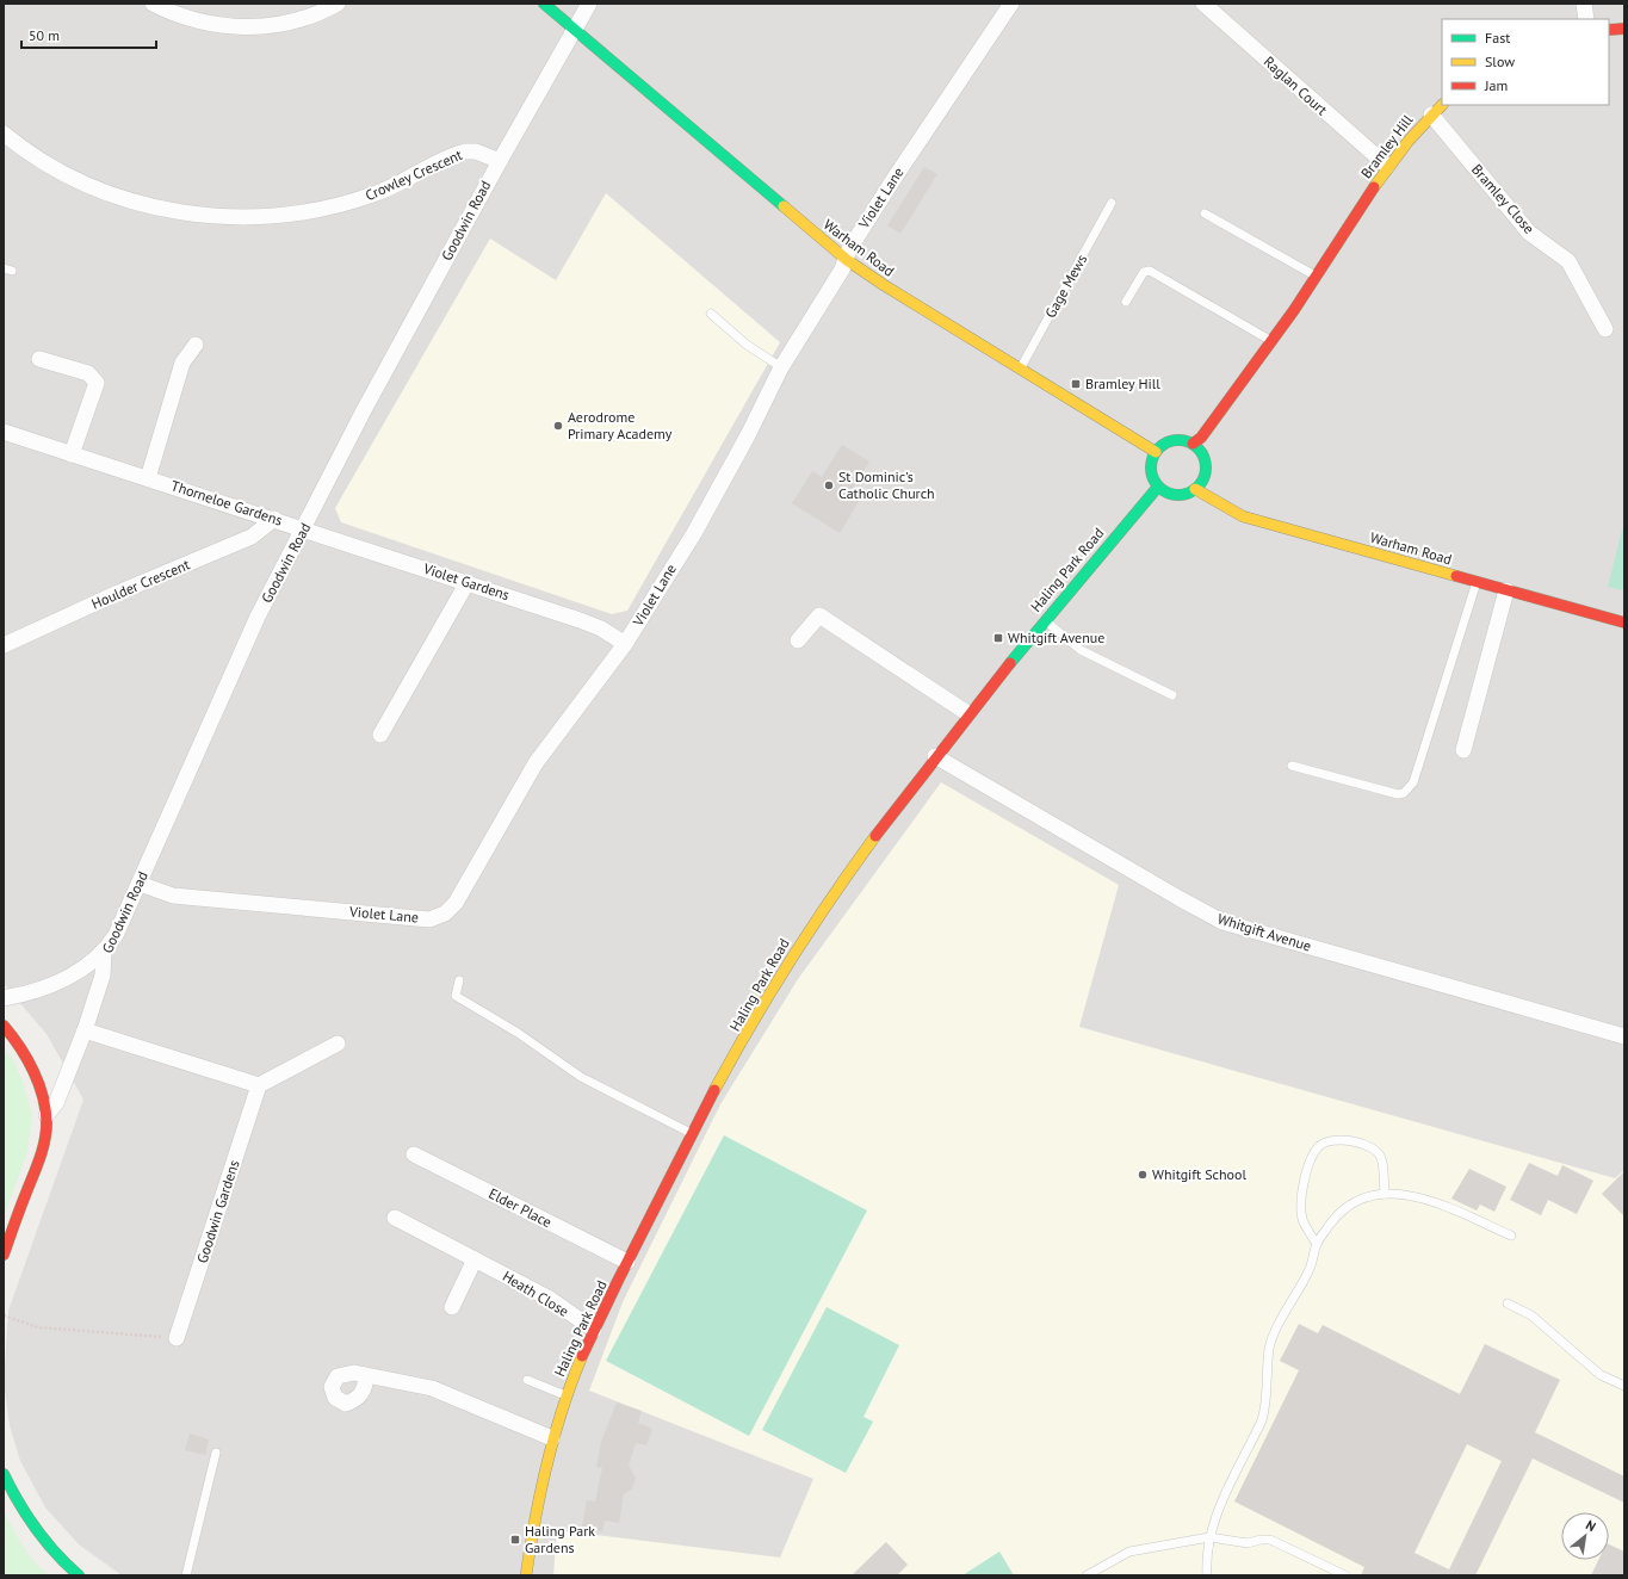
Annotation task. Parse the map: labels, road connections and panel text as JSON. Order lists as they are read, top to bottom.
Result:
{
  "streets": {
    "street": [
      "Raglan Court",
      "Bramley Hill",
      "Crowley Crescent",
      "Violet Lane",
      "Bramley Close",
      "Goodwin Road",
      "Warham Road",
      "Thorneloe Gardens",
      "Haling Park Road",
      "Violet Gardens",
      "Houlder Crescent",
      "Whitgift Avenue",
      "Elder Place",
      "Goodwin Gardens",
      "Heath Close"
    ],
    "lane": ["Gage Mews"]
  },
  "crossings": [
    ["Raglan Court", "Bramley Hill"],
    ["Bramley Hill", "Bramley Close"],
    ["Bramley Hill", "Warham Road"],
    ["Bramley Hill", "Haling Park Road"],
    ["Crowley Crescent", "Goodwin Road"],
    ["Violet Lane", "Goodwin Road"],
    ["Violet Lane", "Warham Road"],
    ["Violet Lane", "Violet Gardens"],
    ["Goodwin Road", "Warham Road"],
    ["Goodwin Road", "Thorneloe Gardens"],
    ["Goodwin Road", "Violet Gardens"],
    ["Warham Road", "Gage Mews"],
    ["Warham Road", "Haling Park Road"],
    ["Thorneloe Gardens", "Violet Gardens"],
    ["Thorneloe Gardens", "Houlder Crescent"],
    ["Haling Park Road", "Whitgift Avenue"],
    ["Haling Park Road", "Elder Place"],
    ["Haling Park Road", "Heath Close"]
  ],
  "places": {
    "transit": ["Bramley Hill", "Whitgift Avenue", "Haling Park Gardens"],
    "other": ["Aerodrome Primary Academy", "St Dominic's Catholic Church", "Whitgift School"]
  },
  "legend": ["Fast", "Slow", "Jam"],
  "scale_bar": "50 m",
  "north": "top right"
}
